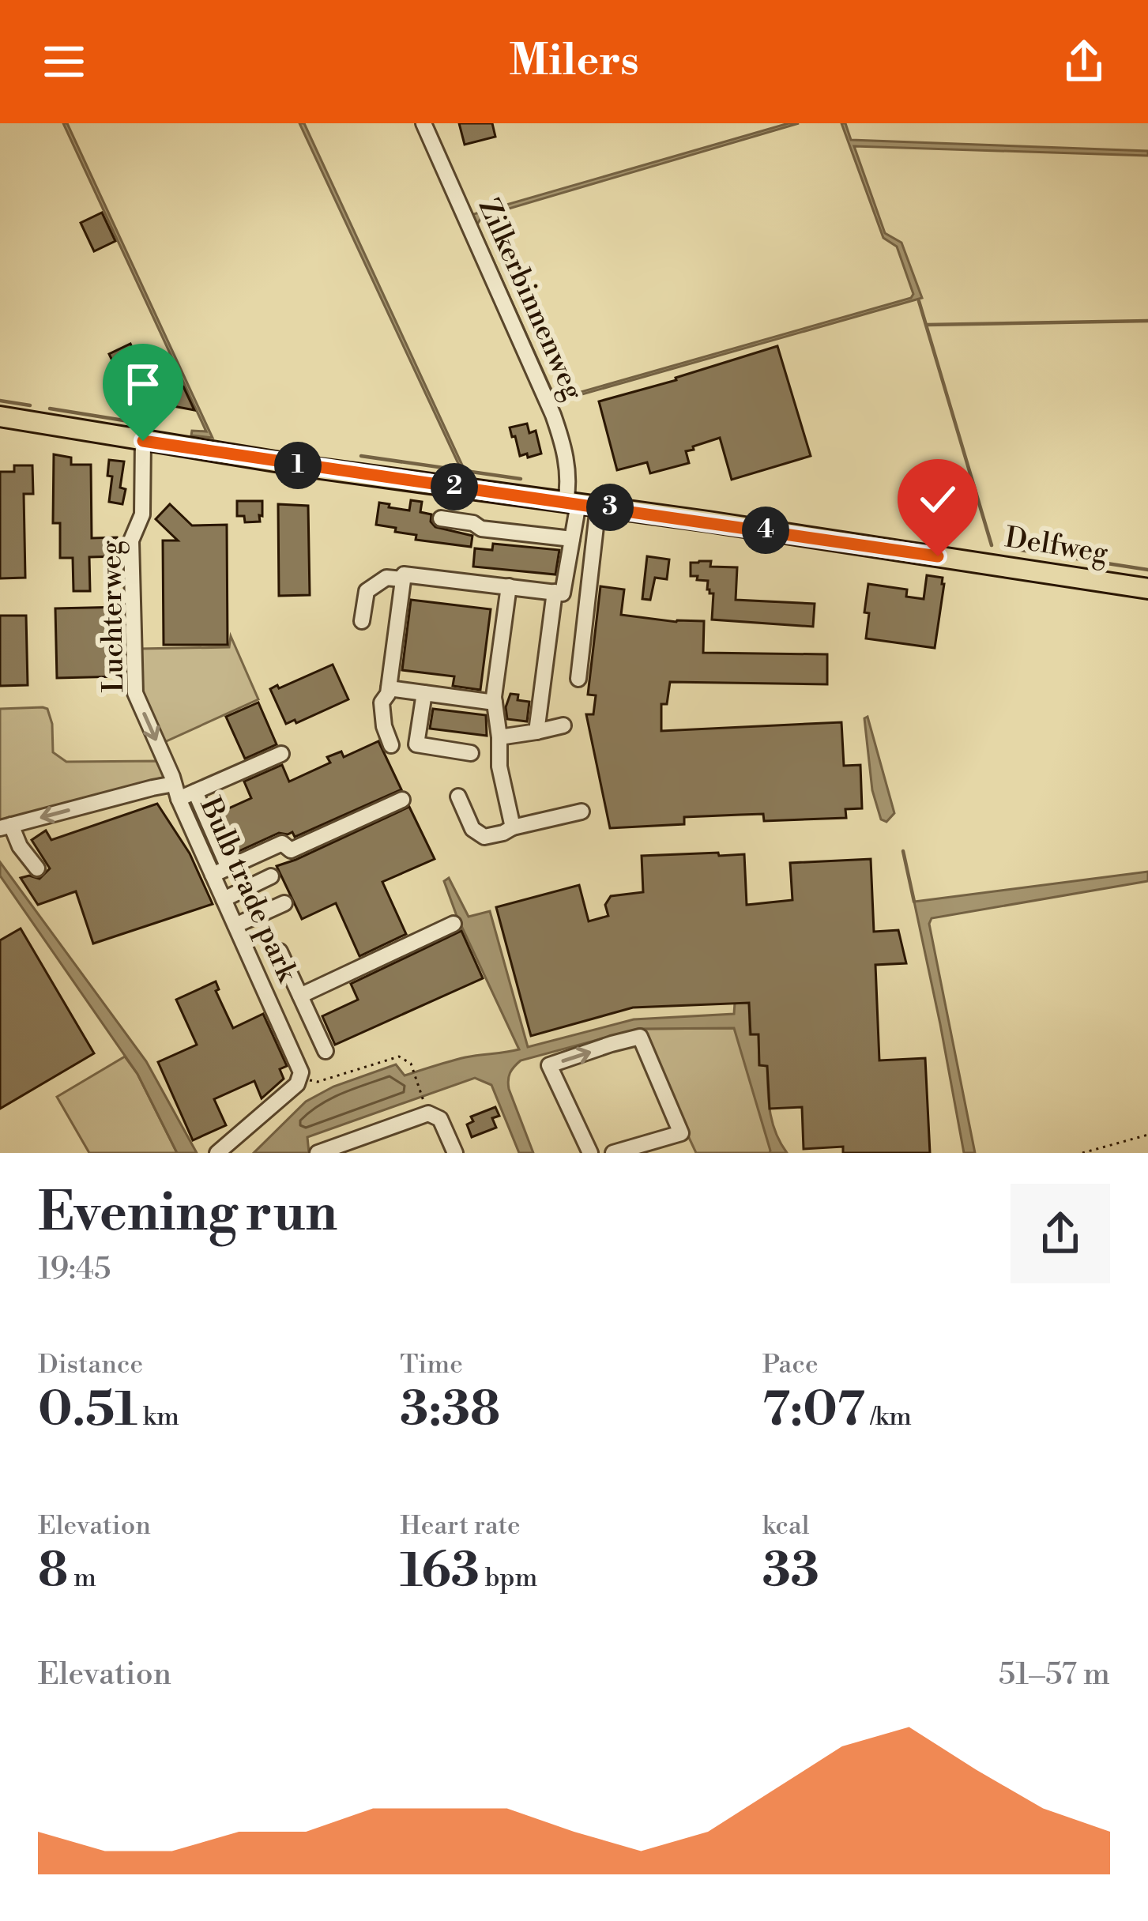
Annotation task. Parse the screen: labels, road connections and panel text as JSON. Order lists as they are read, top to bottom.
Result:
{
  "streets": {
    "main road": ["Delfweg"],
    "street": ["Zilkerbinnenweg", "Luchterweg", "Bulb trade park"]
  },
  "crossings": [
    ["Zilkerbinnenweg", "Delfweg"],
    ["Delfweg", "Luchterweg"],
    ["Luchterweg", "Bulb trade park"]
  ],
  "one_way": ["Luchterweg", "Bulb trade park"],
  "page": {
    "header": "Milers",
    "pins": [
      "1",
      "2",
      "3",
      "4"
    ],
    "heading": ["Evening run", "19:45"],
    "stats": [
      ["Distance", "0.51 km"],
      ["Time", "3:38"],
      ["Pace", "7:07 /km"],
      ["Elevation", "8 m"],
      ["Heart rate", "163 bpm"],
      ["kcal", "33"]
    ],
    "chart": ["Elevation", "51–57 m"]
  }
}
